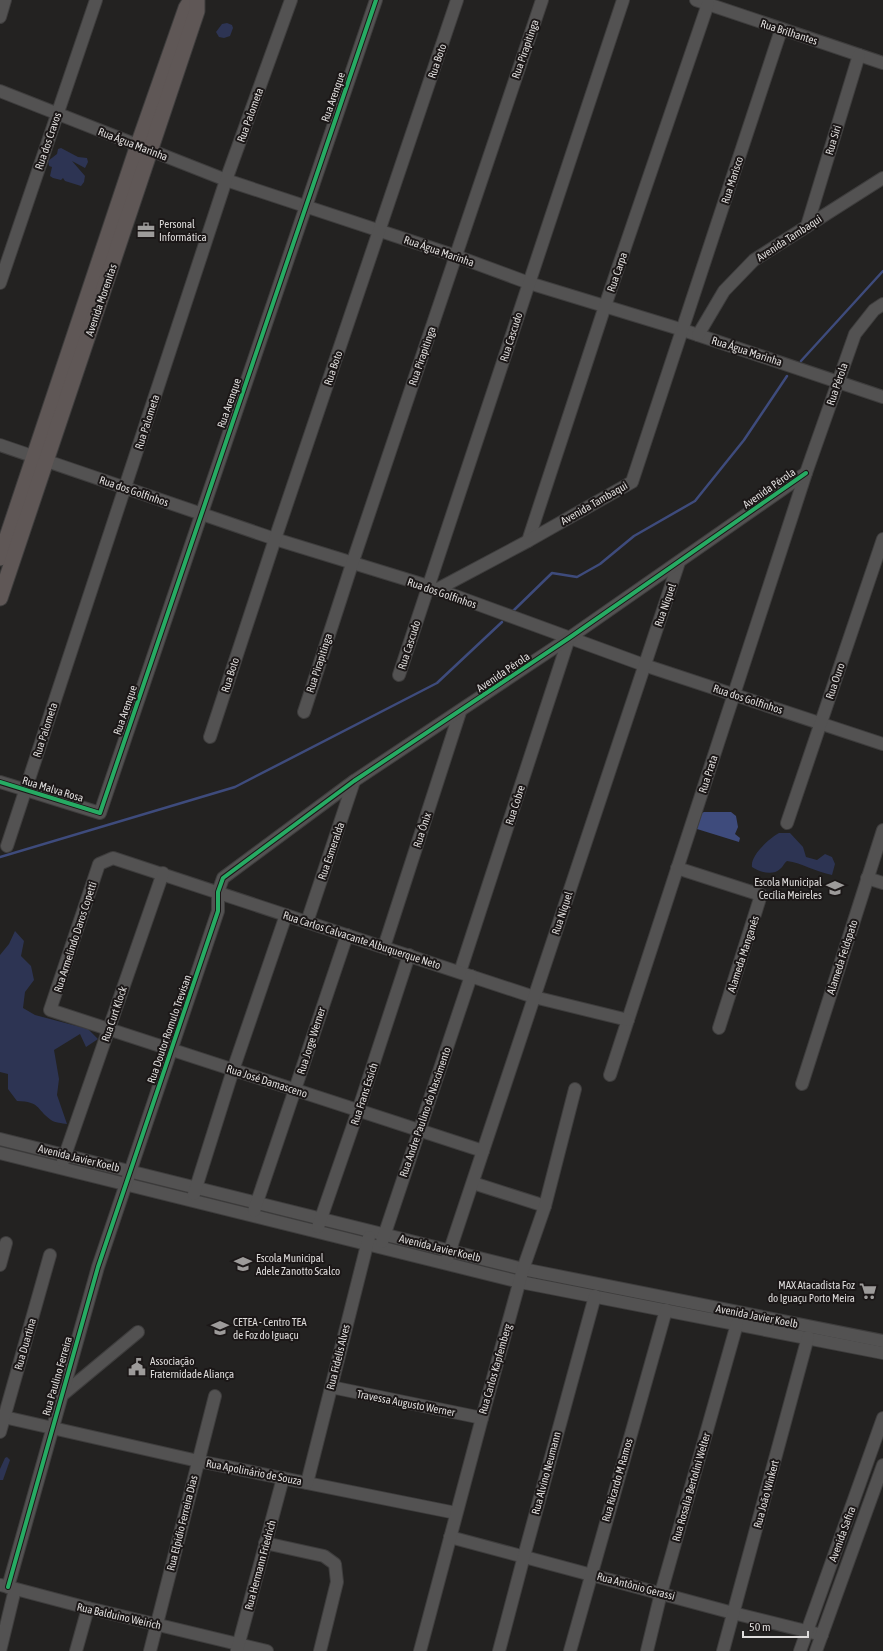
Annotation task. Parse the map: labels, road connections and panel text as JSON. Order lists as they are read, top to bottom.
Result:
{
  "streets": {
    "main road": ["Avenida Morenitas"],
    "street": [
      "Rua Brilhantes",
      "Rua Pirapitinga",
      "Rua Boto",
      "Rua Arenque",
      "Rua Palometa",
      "Rua Siri",
      "Rua dos Cravos",
      "Rua Água Marinha",
      "Rua Marisco",
      "Avenida Tambaqui",
      "Rua Carpa",
      "Rua Cascudo",
      "Rua Pérola",
      "Avenida Pérola",
      "Rua dos Golfinhos",
      "Rua Níquel",
      "Rua Ouro",
      "Rua Prata",
      "Rua Malva Rosa",
      "Rua Cobre",
      "Rua Ônix",
      "Rua Esmeralda",
      "Rua Armelindo Daros Copetti",
      "Rua Carlos Calvacante Albuquerque Neto",
      "Alameda Manganês",
      "Alameda Feldspato",
      "Rua Curt Klock",
      "Rua Doutor Romulo Trevisan",
      "Rua Jorge Werner",
      "Rua José Damasceno",
      "Rua Frans Essich",
      "Rua Andre Paulino do Nascimento",
      "Avenida Javier Koelb",
      "Rua Duartina",
      "Rua Fidelis Alves",
      "Rua Carlos Kapfemberg",
      "Rua Paulino Ferreira",
      "Travessa Augusto Werner",
      "Rua Apolinário de Souza",
      "Rua Alvino Neumann",
      "Rua Ricardo M Ramos",
      "Rua Rosalia Bertolini Welter",
      "Rua João Winkert",
      "Rua Elpidio Ferreira Dias",
      "Avenida Safira",
      "Rua Hermann Friedrich",
      "Rua Antônio Gerassi",
      "Rua Balduino Weirich"
    ]
  },
  "crossings": [
    ["Rua Brilhantes", "Rua Siri"],
    ["Rua Brilhantes", "Rua Marisco"],
    ["Rua Brilhantes", "Rua Carpa"],
    ["Rua Pirapitinga", "Rua Água Marinha"],
    ["Rua Pirapitinga", "Rua dos Golfinhos"],
    ["Rua Boto", "Rua Água Marinha"],
    ["Rua Boto", "Rua dos Golfinhos"],
    ["Rua Arenque", "Rua Água Marinha"],
    ["Rua Arenque", "Rua dos Golfinhos"],
    ["Rua Arenque", "Rua Malva Rosa"],
    ["Rua Palometa", "Rua Água Marinha"],
    ["Rua Palometa", "Rua dos Golfinhos"],
    ["Rua Palometa", "Rua Malva Rosa"],
    ["Rua Siri", "Avenida Tambaqui"],
    ["Rua dos Cravos", "Rua Água Marinha"],
    ["Rua Água Marinha", "Rua Marisco"],
    ["Rua Água Marinha", "Avenida Tambaqui"],
    ["Rua Água Marinha", "Rua Carpa"],
    ["Rua Água Marinha", "Avenida Morenitas"],
    ["Rua Água Marinha", "Rua Cascudo"],
    ["Rua Água Marinha", "Rua Pérola"],
    ["Rua Marisco", "Avenida Tambaqui"],
    ["Avenida Tambaqui", "Rua Carpa"],
    ["Avenida Tambaqui", "Rua Cascudo"],
    ["Avenida Tambaqui", "Rua dos Golfinhos"],
    ["Avenida Morenitas", "Rua dos Golfinhos"],
    ["Rua Cascudo", "Rua dos Golfinhos"],
    ["Rua Pérola", "Avenida Pérola"],
    ["Rua Pérola", "Rua Prata"],
    ["Avenida Pérola", "Rua dos Golfinhos"],
    ["Avenida Pérola", "Rua Níquel"],
    ["Avenida Pérola", "Rua Prata"],
    ["Avenida Pérola", "Rua Cobre"],
    ["Avenida Pérola", "Rua Ônix"],
    ["Avenida Pérola", "Rua Esmeralda"],
    ["Avenida Pérola", "Rua Carlos Calvacante Albuquerque Neto"],
    ["Avenida Pérola", "Rua Doutor Romulo Trevisan"],
    ["Rua dos Golfinhos", "Rua Níquel"],
    ["Rua dos Golfinhos", "Rua Ouro"],
    ["Rua dos Golfinhos", "Rua Prata"],
    ["Rua dos Golfinhos", "Rua Cobre"],
    ["Rua Níquel", "Rua Carlos Calvacante Albuquerque Neto"],
    ["Rua Níquel", "Rua José Damasceno"],
    ["Rua Níquel", "Avenida Javier Koelb"],
    ["Rua Prata", "Rua Carlos Calvacante Albuquerque Neto"],
    ["Rua Prata", "Alameda Manganês"],
    ["Rua Cobre", "Rua Carlos Calvacante Albuquerque Neto"],
    ["Rua Cobre", "Rua Andre Paulino do Nascimento"],
    ["Rua Ônix", "Rua Carlos Calvacante Albuquerque Neto"],
    ["Rua Esmeralda", "Rua Carlos Calvacante Albuquerque Neto"],
    ["Rua Armelindo Daros Copetti", "Rua Carlos Calvacante Albuquerque Neto"],
    ["Rua Armelindo Daros Copetti", "Rua José Damasceno"],
    ["Rua Carlos Calvacante Albuquerque Neto", "Rua Curt Klock"],
    ["Rua Carlos Calvacante Albuquerque Neto", "Rua Doutor Romulo Trevisan"],
    ["Rua Carlos Calvacante Albuquerque Neto", "Rua Jorge Werner"],
    ["Rua Carlos Calvacante Albuquerque Neto", "Rua Frans Essich"],
    ["Rua Carlos Calvacante Albuquerque Neto", "Rua Andre Paulino do Nascimento"],
    ["Rua Curt Klock", "Rua José Damasceno"],
    ["Rua Curt Klock", "Avenida Javier Koelb"],
    ["Rua Doutor Romulo Trevisan", "Rua José Damasceno"],
    ["Rua Doutor Romulo Trevisan", "Avenida Javier Koelb"],
    ["Rua Doutor Romulo Trevisan", "Rua Paulino Ferreira"],
    ["Rua Jorge Werner", "Rua José Damasceno"],
    ["Rua Jorge Werner", "Avenida Javier Koelb"],
    ["Rua José Damasceno", "Rua Frans Essich"],
    ["Rua José Damasceno", "Rua Andre Paulino do Nascimento"],
    ["Rua Frans Essich", "Avenida Javier Koelb"],
    ["Rua Andre Paulino do Nascimento", "Avenida Javier Koelb"],
    ["Avenida Javier Koelb", "Rua Fidelis Alves"],
    ["Avenida Javier Koelb", "Rua Carlos Kapfemberg"],
    ["Avenida Javier Koelb", "Rua Paulino Ferreira"],
    ["Avenida Javier Koelb", "Rua Alvino Neumann"],
    ["Avenida Javier Koelb", "Rua Ricardo M Ramos"],
    ["Avenida Javier Koelb", "Rua Rosalia Bertolini Welter"],
    ["Avenida Javier Koelb", "Rua João Winkert"],
    ["Rua Duartina", "Rua Apolinário de Souza"],
    ["Rua Fidelis Alves", "Travessa Augusto Werner"],
    ["Rua Fidelis Alves", "Rua Apolinário de Souza"],
    ["Rua Carlos Kapfemberg", "Travessa Augusto Werner"],
    ["Rua Carlos Kapfemberg", "Rua Apolinário de Souza"],
    ["Rua Carlos Kapfemberg", "Rua Antônio Gerassi"],
    ["Rua Paulino Ferreira", "Rua Apolinário de Souza"],
    ["Rua Paulino Ferreira", "Rua Balduino Weirich"],
    ["Rua Apolinário de Souza", "Rua Elpidio Ferreira Dias"],
    ["Rua Apolinário de Souza", "Rua Hermann Friedrich"],
    ["Rua Alvino Neumann", "Rua Antônio Gerassi"],
    ["Rua Ricardo M Ramos", "Rua Antônio Gerassi"],
    ["Rua Rosalia Bertolini Welter", "Rua Antônio Gerassi"],
    ["Rua João Winkert", "Rua Antônio Gerassi"],
    ["Rua Elpidio Ferreira Dias", "Rua Balduino Weirich"],
    ["Avenida Safira", "Rua Antônio Gerassi"],
    ["Rua Hermann Friedrich", "Rua Balduino Weirich"]
  ],
  "places": {
    "office": ["Personal Informática"],
    "school or university": ["Escola Municipal Cecília Meireles", "Escola Municipal Adele Zanotto Scalco", "CETEA - Centro TEA de Foz do Iguaçu"],
    "supermarket": ["MAX Atacadista Foz do Iguaçu Porto Meira"],
    "public building": ["Associação Fraternidade Aliança"]
  },
  "scale_bar": "50 m"
}
